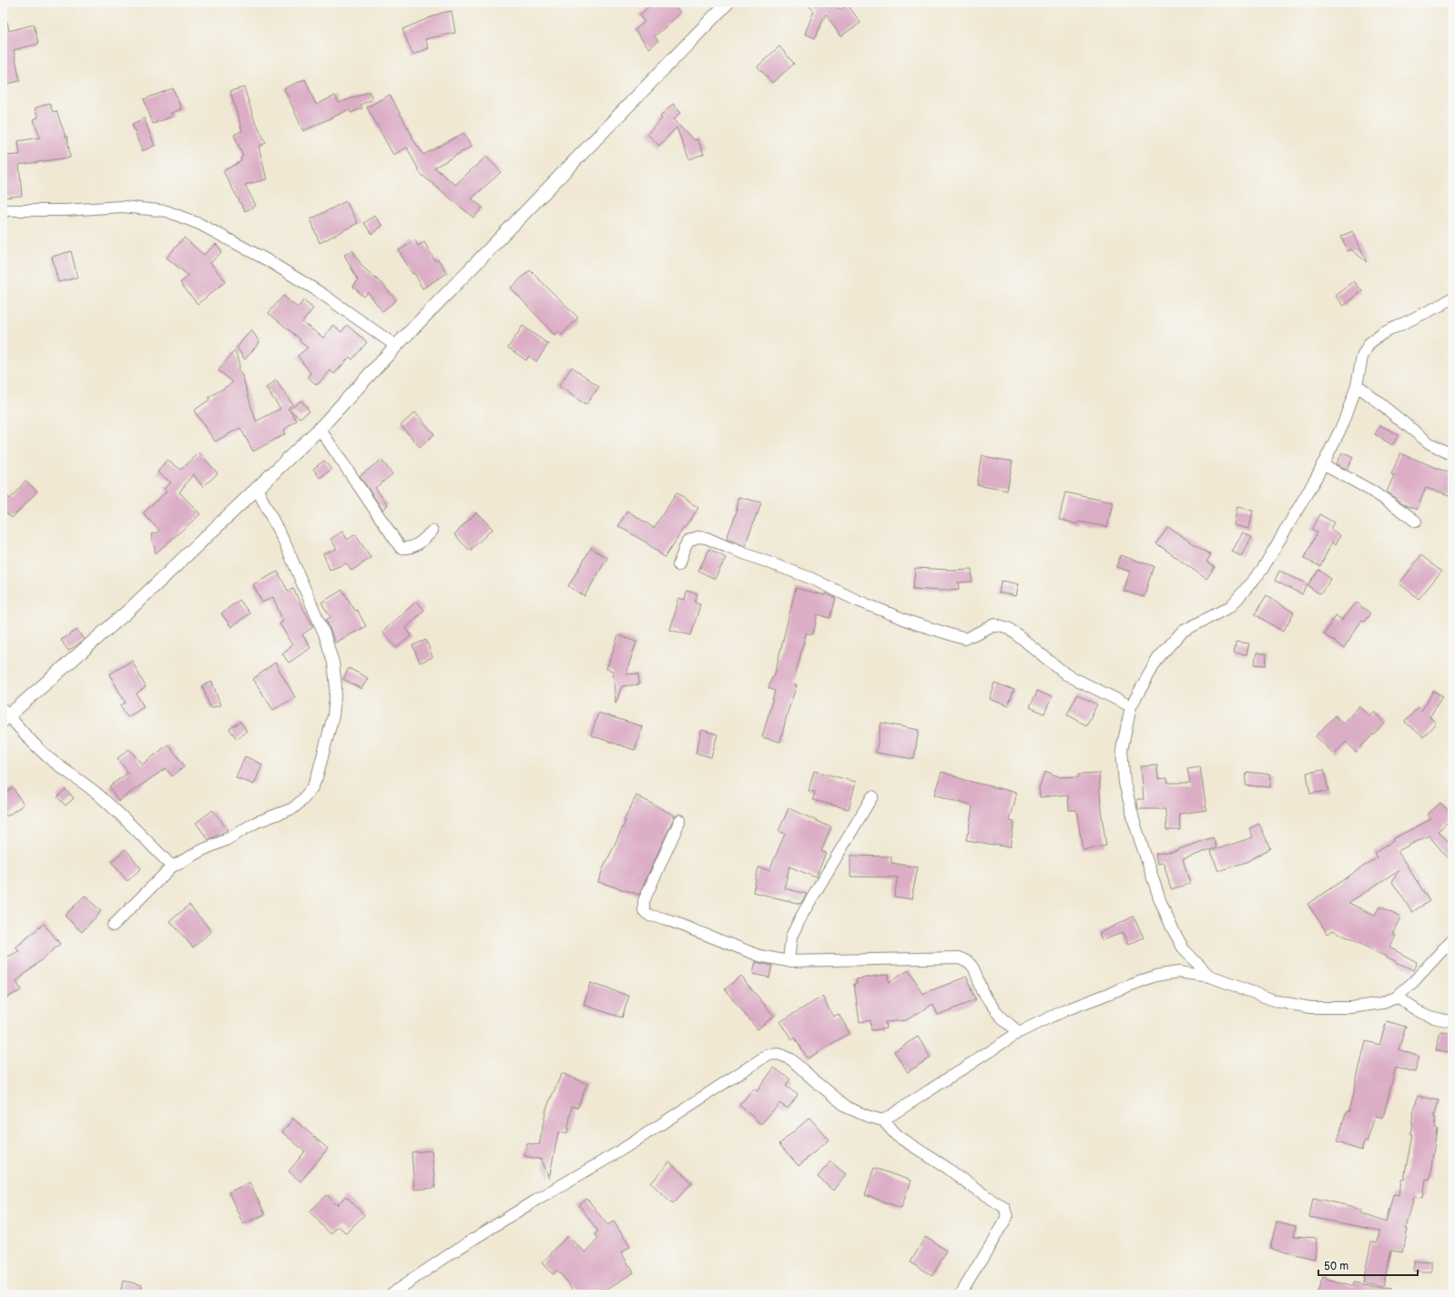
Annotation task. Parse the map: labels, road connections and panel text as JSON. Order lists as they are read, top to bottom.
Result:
{
  "scale_bar": "50 m"
}
